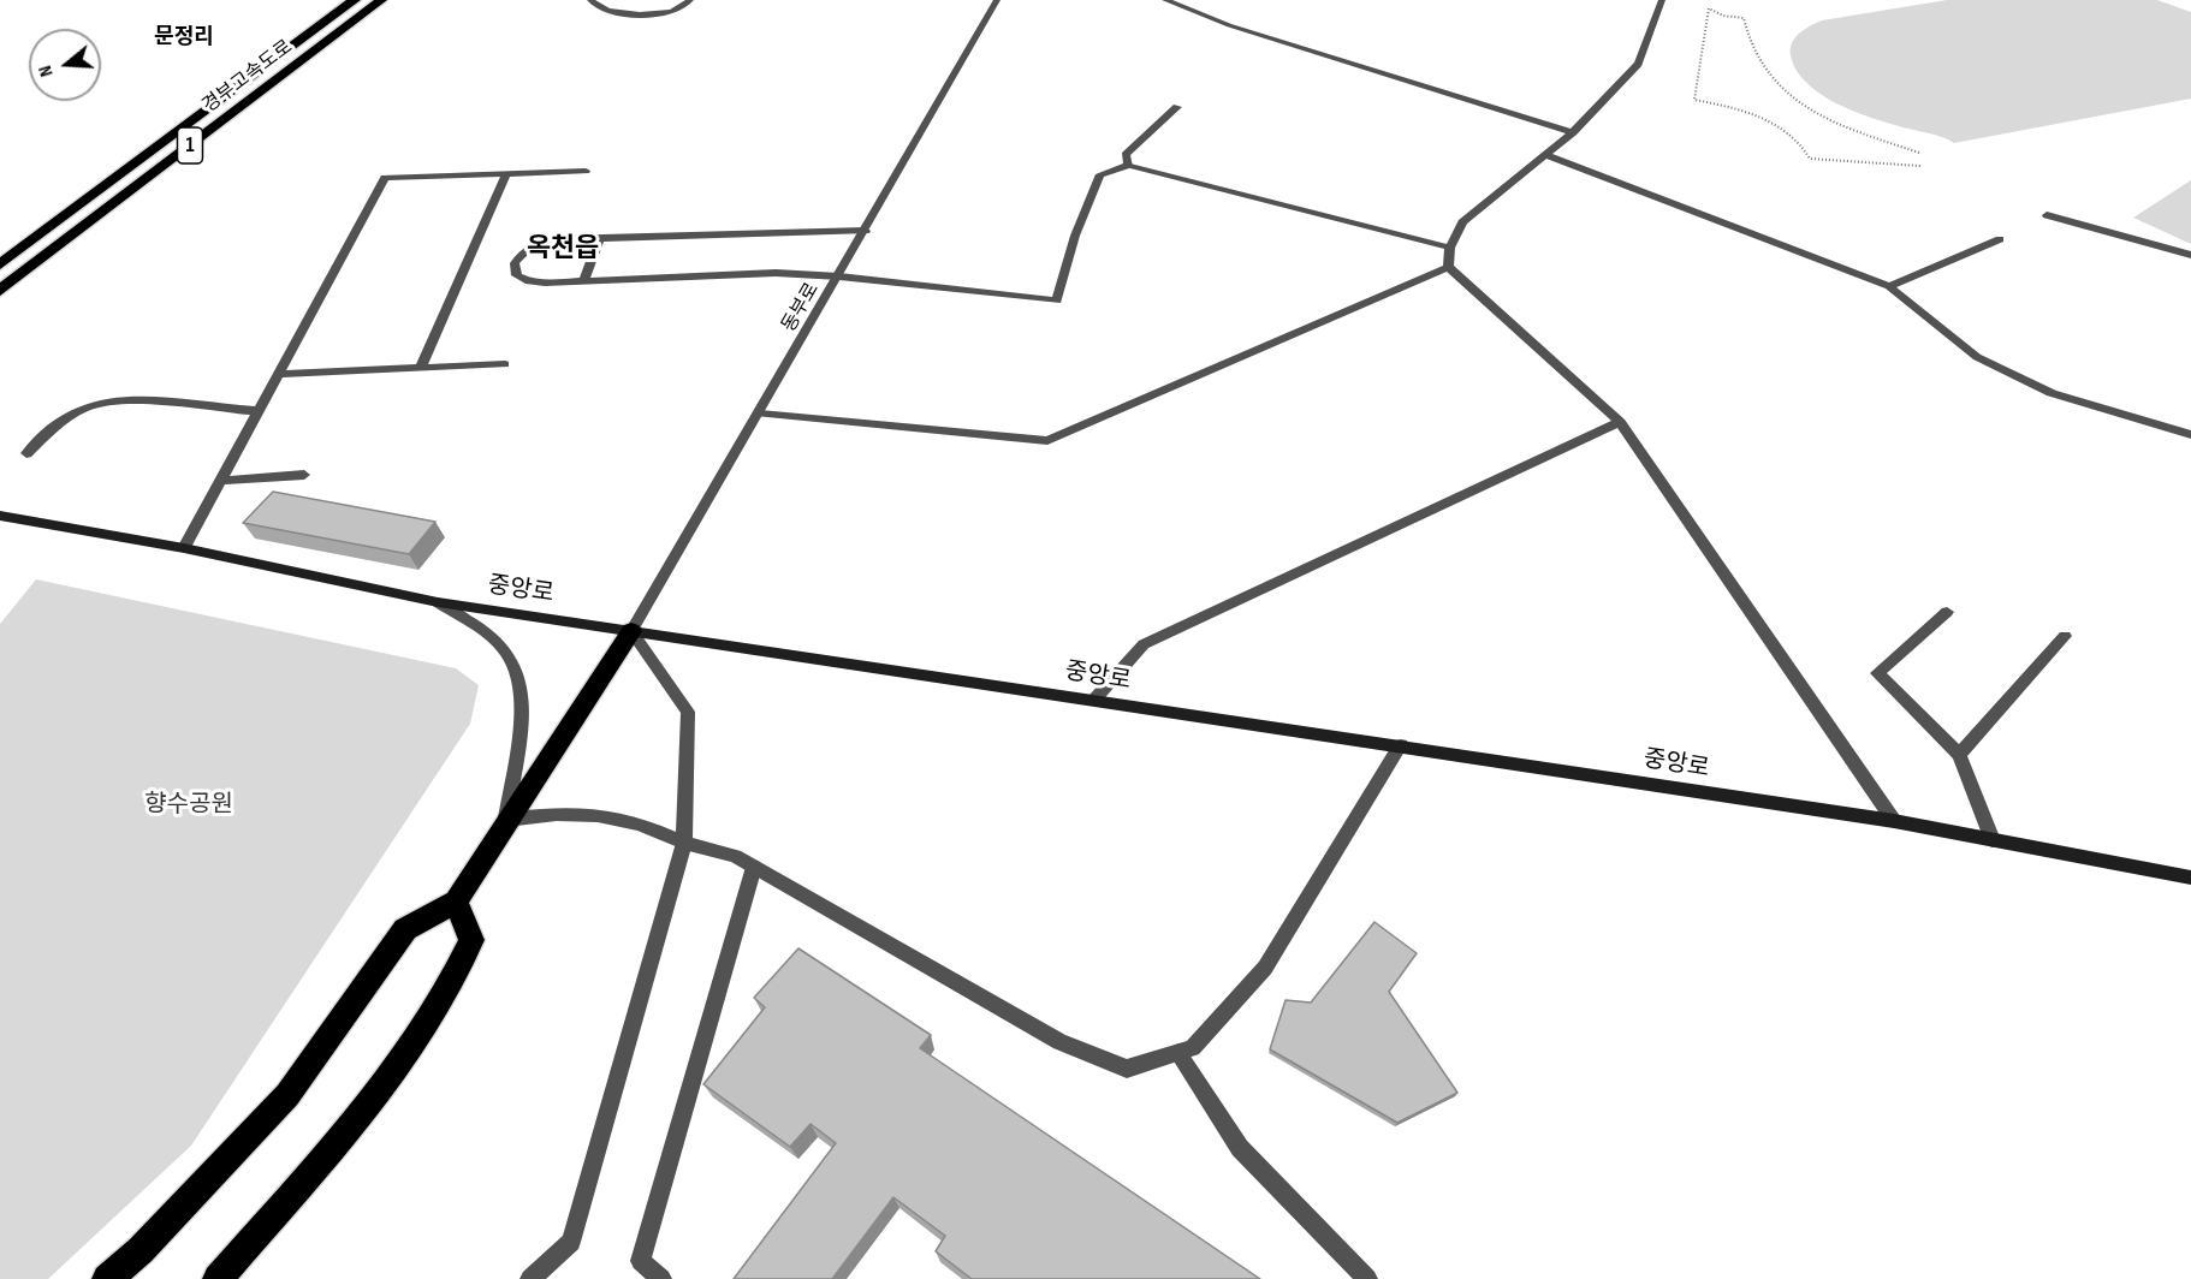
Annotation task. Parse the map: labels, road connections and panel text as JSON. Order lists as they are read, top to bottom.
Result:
{
  "streets": {
    "highway": ["경부고속도로", "1"],
    "main road": ["중앙로"],
    "street": ["동부로"]
  },
  "crossings": [
    ["동부로", "중앙로"]
  ],
  "districts": ["문정리", "옥천읍"],
  "parks": ["향수공원"],
  "north": "left"
}
